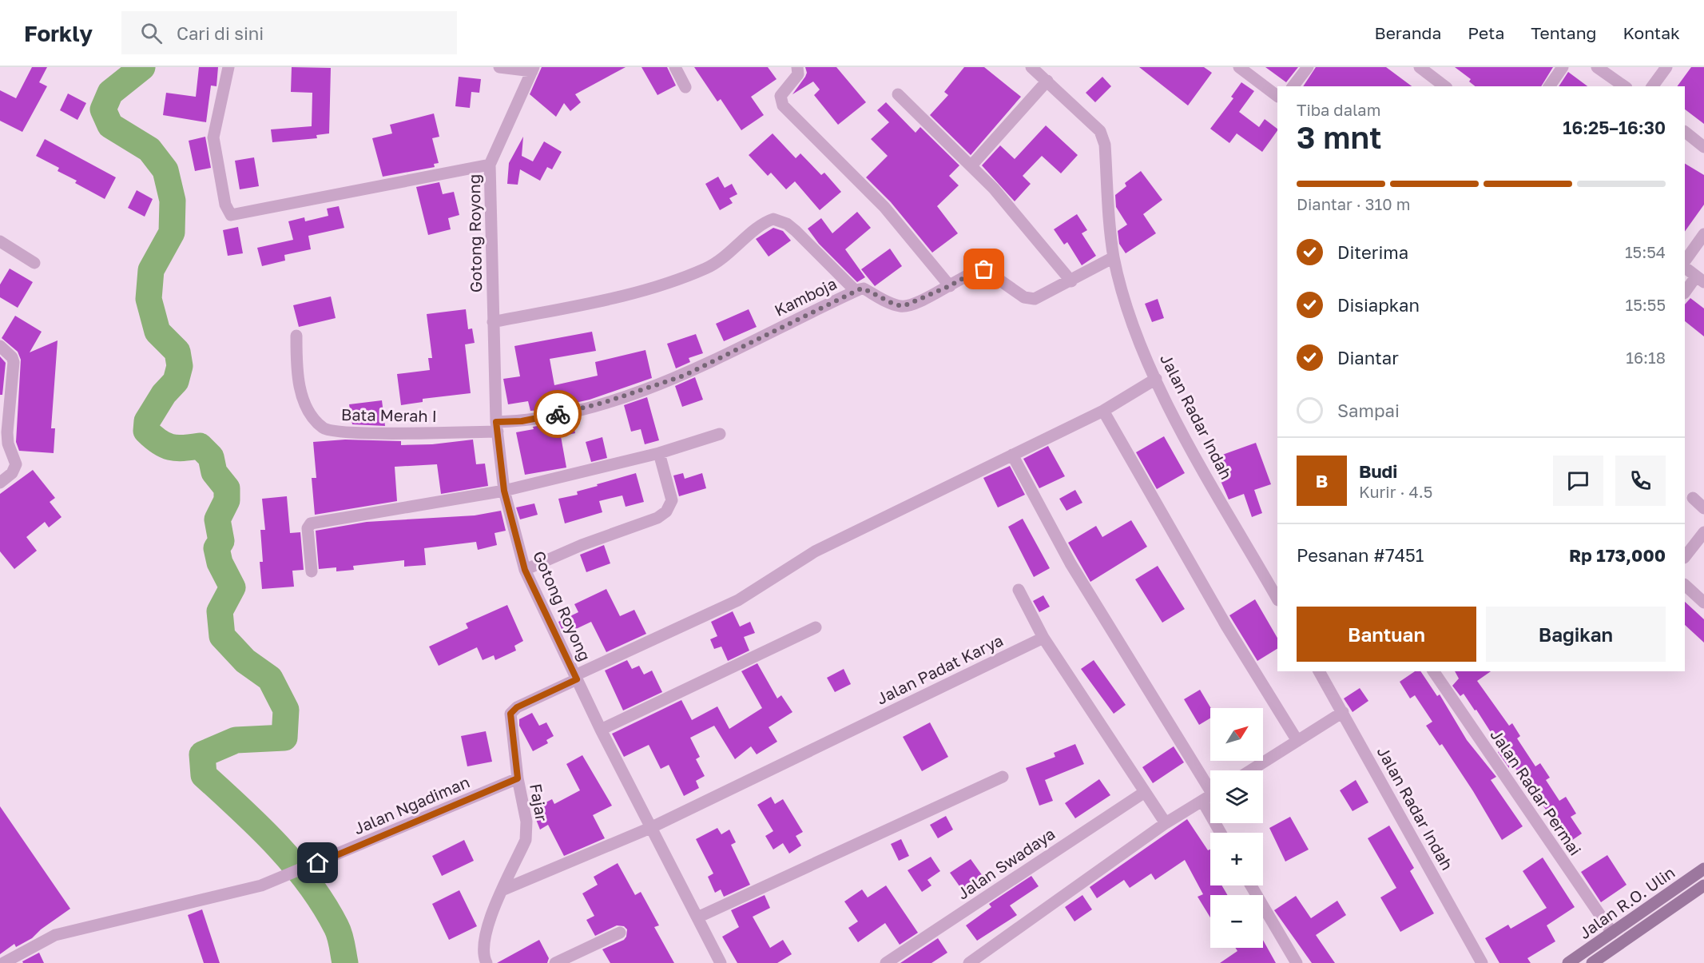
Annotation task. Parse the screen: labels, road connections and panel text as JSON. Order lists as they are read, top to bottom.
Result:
{
  "streets": {
    "main road": ["Jalan R.O. Ulin"],
    "street": [
      "Gotong Royong",
      "Kamboja",
      "Bata Merah I",
      "Jalan Radar Indah",
      "Jalan Padat Karya",
      "Jalan Radar Permai",
      "Fajar",
      "Jalan Ngadiman",
      "Jalan Swadaya"
    ]
  },
  "crossings": [
    ["Gotong Royong", "Kamboja"],
    ["Gotong Royong", "Bata Merah I"],
    ["Gotong Royong", "Jalan Padat Karya"],
    ["Gotong Royong", "Fajar"],
    ["Kamboja", "Bata Merah I"],
    ["Kamboja", "Jalan Radar Indah"],
    ["Jalan Padat Karya", "Fajar"],
    ["Jalan Radar Permai", "Jalan R.O. Ulin"],
    ["Fajar", "Jalan Ngadiman"]
  ],
  "north": "top right",
  "page": {
    "header": "Forkly",
    "search": "Cari di sini",
    "nav": [
      "Beranda",
      "Peta",
      "Tentang",
      "Kontak"
    ],
    "heading": ["3 mnt", "Tiba dalam", "16:25–16:30"],
    "panel": [
      "Budi",
      "Kurir · 4.5",
      "Pesanan #7451",
      "Rp 173,000"
    ],
    "bar": "Diantar · 310 m",
    "list": [
      ["Diterima", "15:54"],
      ["Disiapkan", "15:55"],
      ["Diantar", "16:18"],
      "Sampai"
    ],
    "round": "B",
    "buttons": ["Bantuan", "Bagikan"],
    "map_buttons": ["+", "−"]
  }
}
